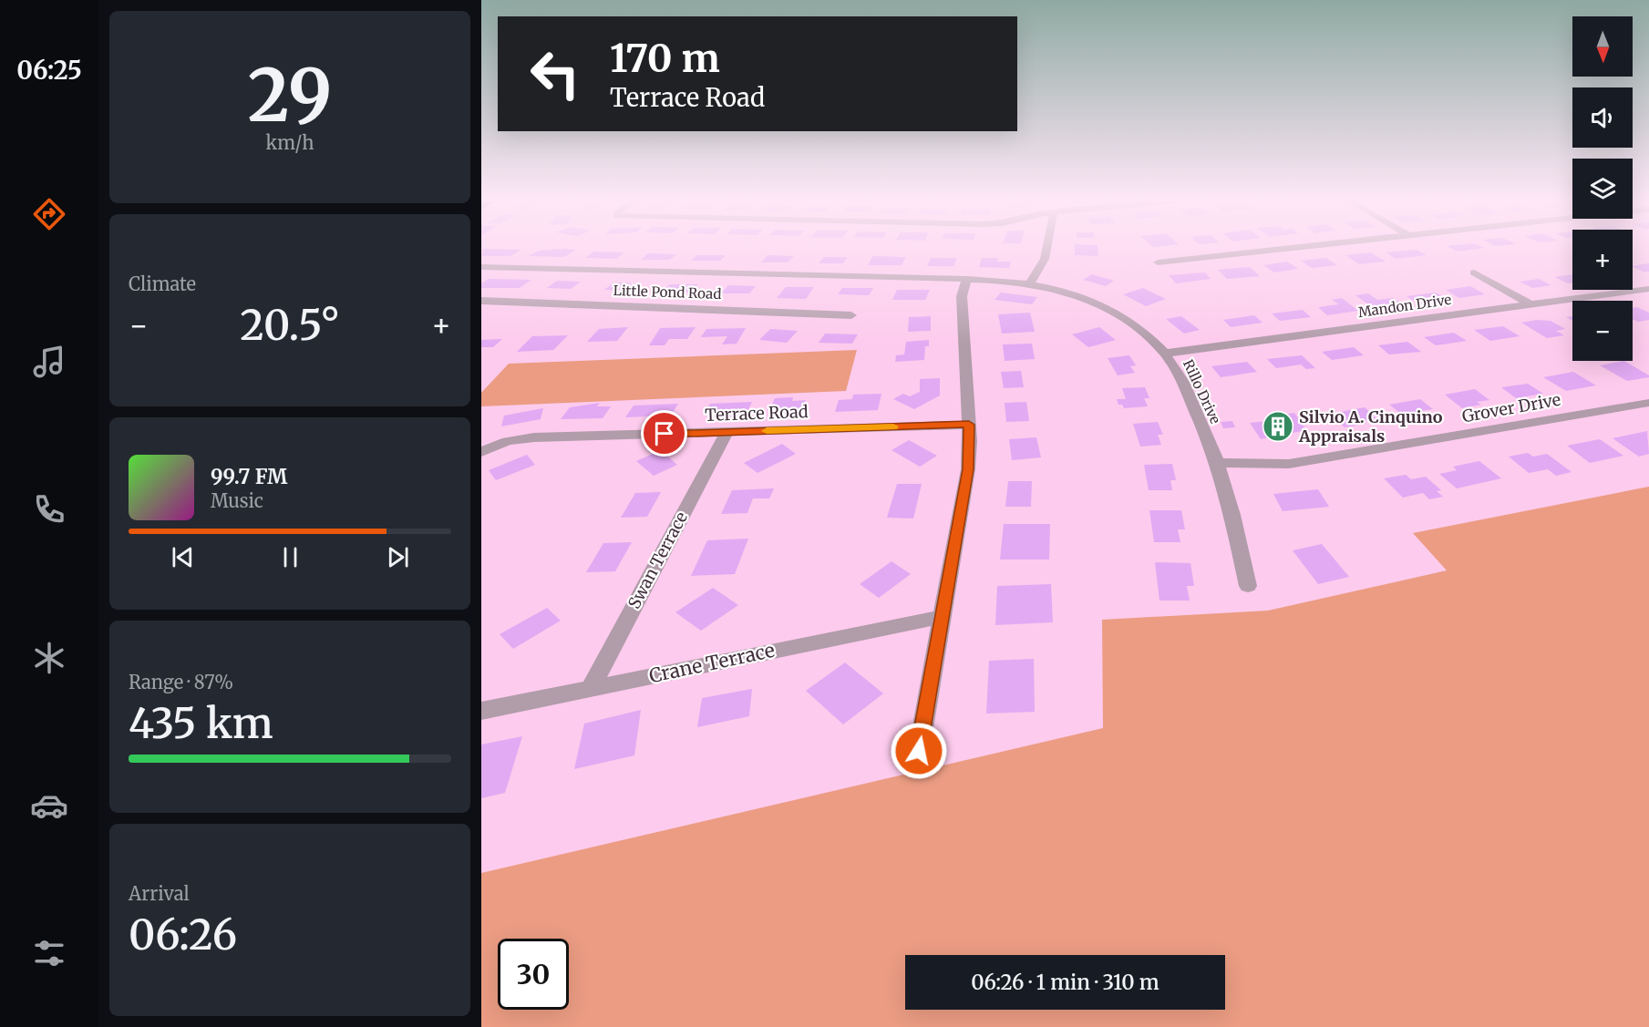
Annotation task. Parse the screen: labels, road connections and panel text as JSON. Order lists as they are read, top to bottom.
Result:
{
  "streets": {
    "street": [
      "Little Pond Road",
      "Mandon Drive",
      "Rillo Drive",
      "Grover Drive",
      "Terrace Road",
      "Swan Terrace",
      "Crane Terrace"
    ]
  },
  "crossings": [
    ["Mandon Drive", "Rillo Drive"],
    ["Rillo Drive", "Grover Drive"],
    ["Terrace Road", "Swan Terrace"],
    ["Swan Terrace", "Crane Terrace"]
  ],
  "places": {
    "building": ["Silvio A. Cinquino Appraisals"]
  },
  "north": "bottom",
  "page": {
    "tabs": "06:25",
    "tile": [
      ["29", "km/h"],
      "Climate",
      ["Range · 87%", "435 km"],
      ["Arrival", "06:26"]
    ],
    "map_buttons": ["+", "−"],
    "turn": ["170 m", "Terrace Road"],
    "heat": ["−", "20.5°", "+"],
    "song": ["99.7 FM", "Music"],
    "limit": "30",
    "trip": "06:26 · 1 min · 310 m"
  }
}
